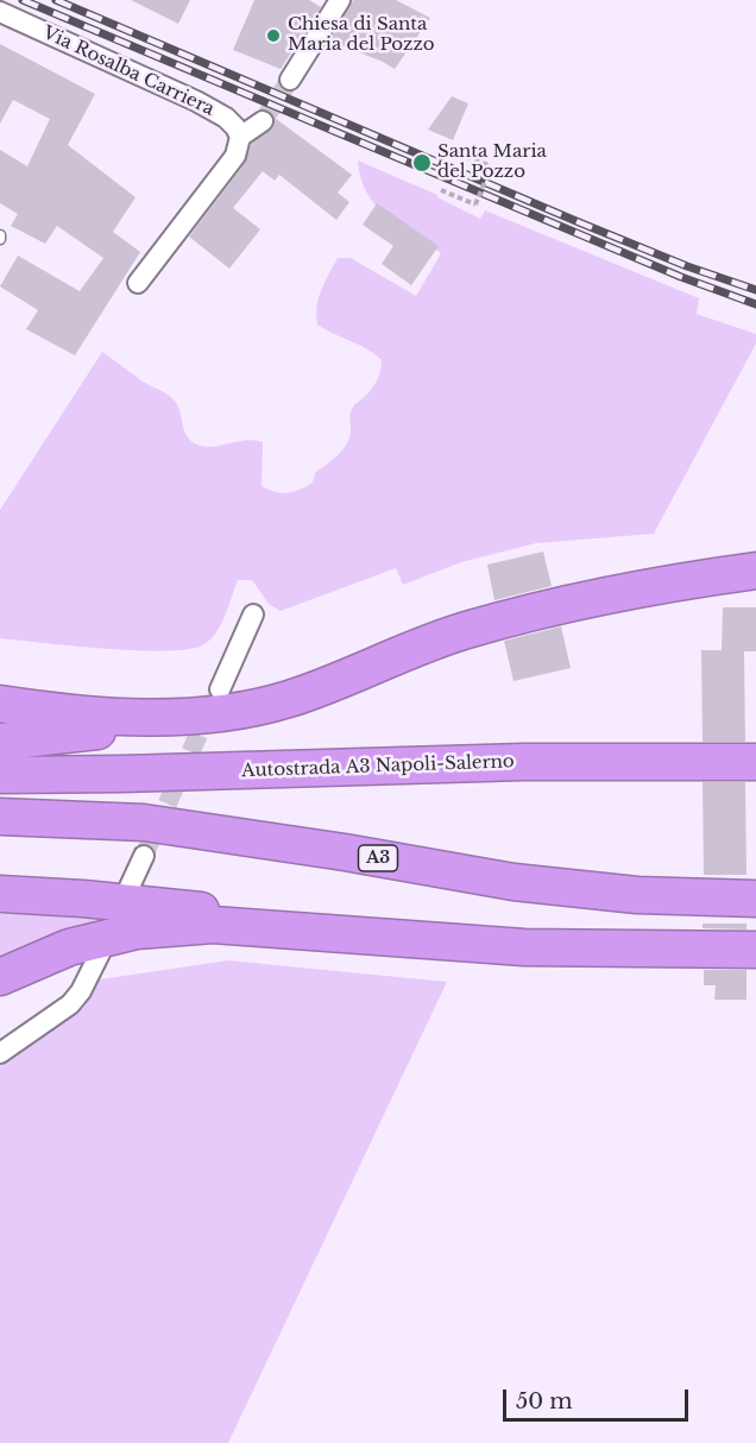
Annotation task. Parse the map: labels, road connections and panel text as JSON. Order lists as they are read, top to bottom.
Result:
{
  "streets": {
    "highway": ["Autostrada A3 Napoli-Salerno", "A3"],
    "street": ["Via Rosalba Carriera"]
  },
  "places": ["Chiesa di Santa Maria del Pozzo", "Santa Maria del Pozzo"],
  "scale_bar": "50 m"
}
